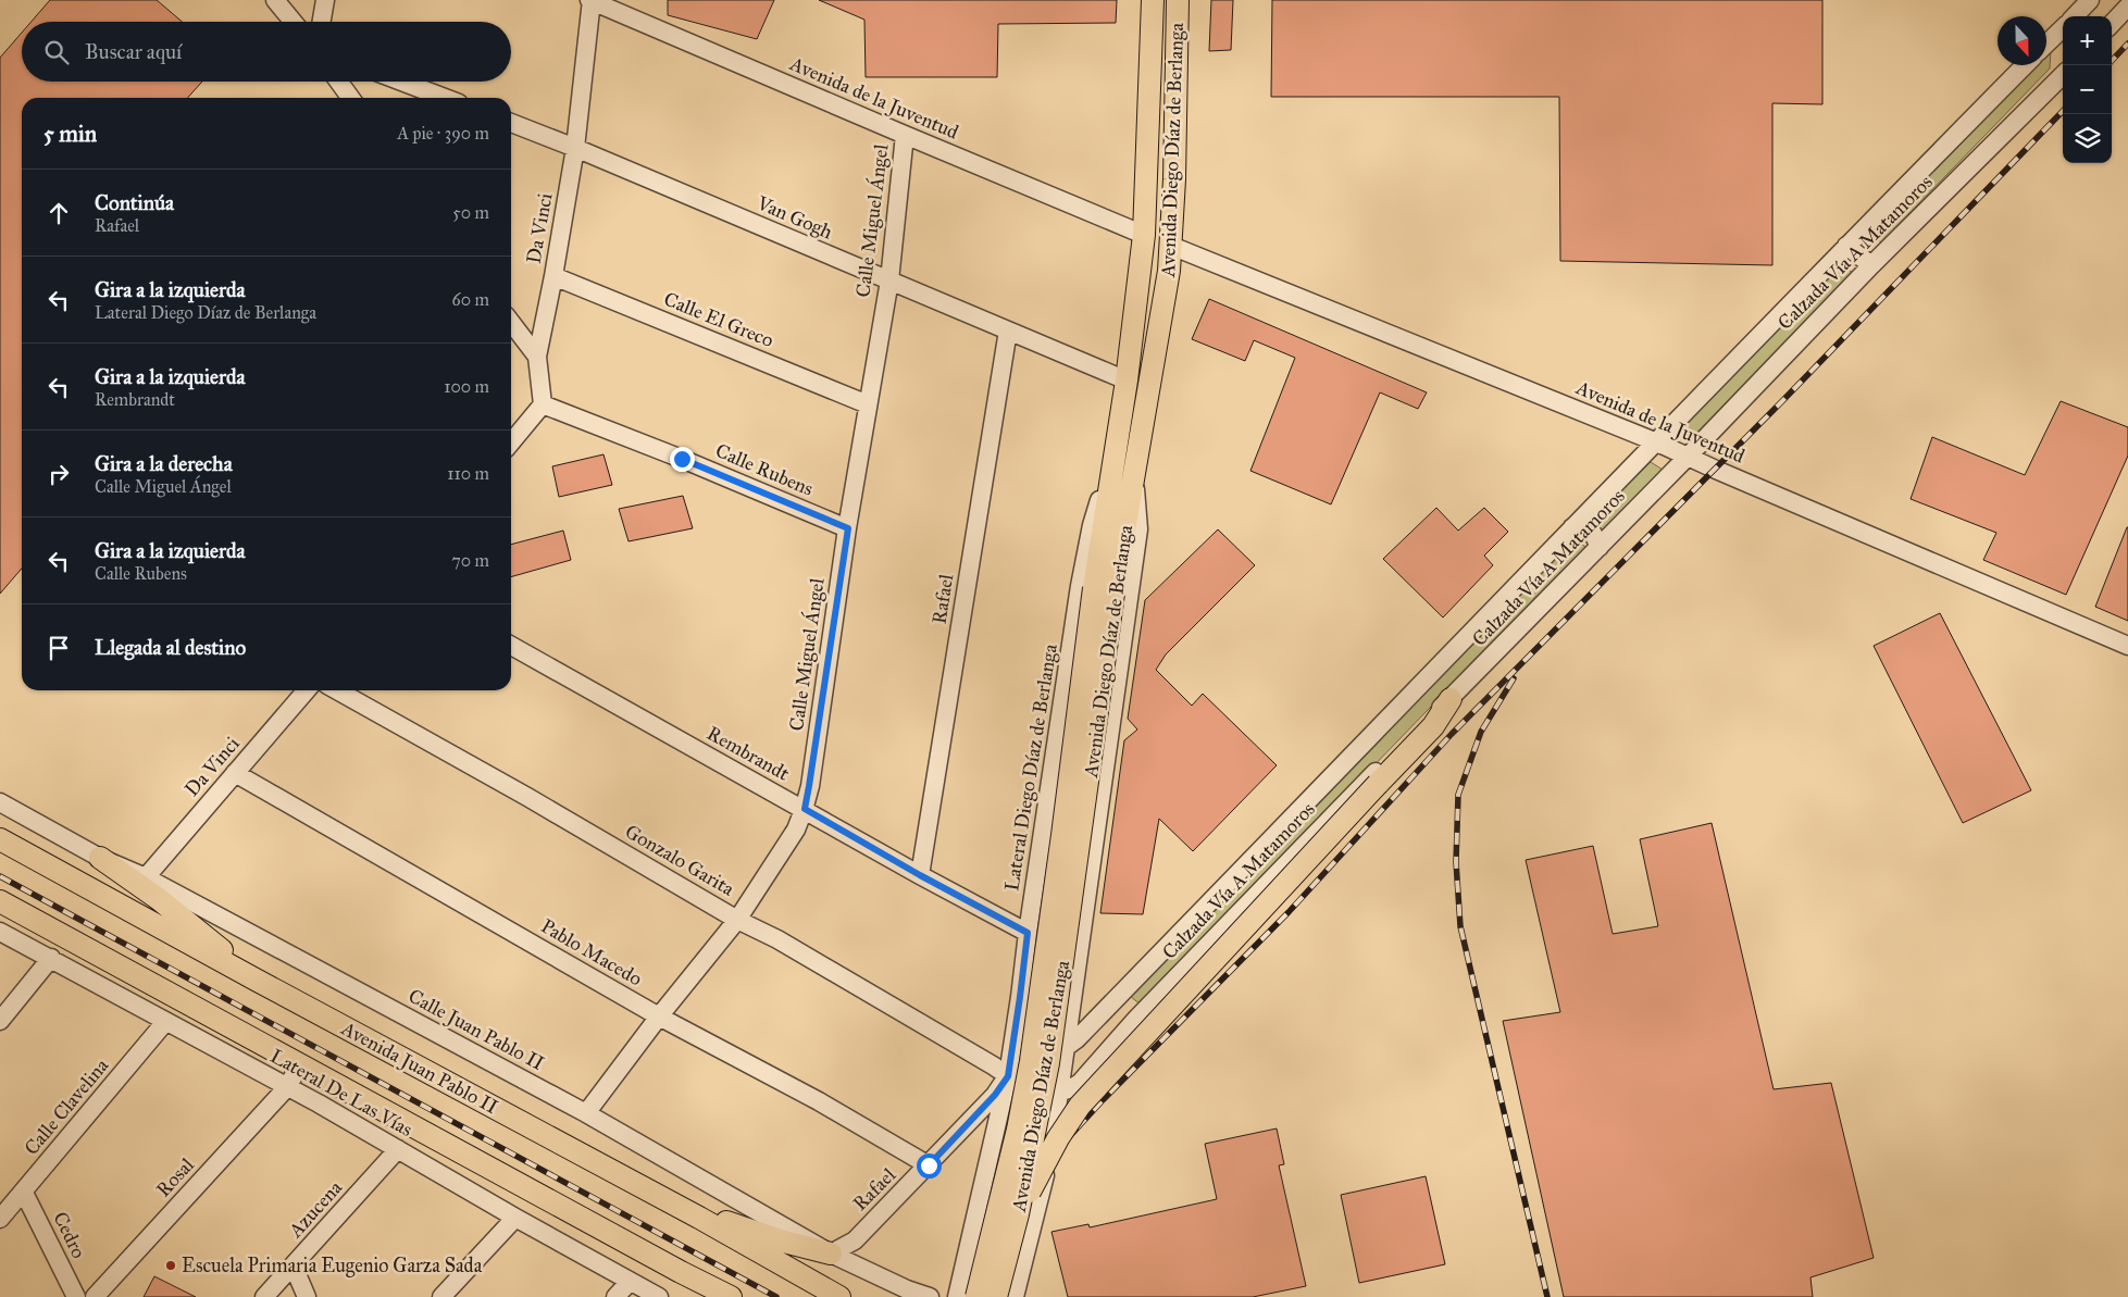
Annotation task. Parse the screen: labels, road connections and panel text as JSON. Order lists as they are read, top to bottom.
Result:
{
  "streets": {
    "main road": ["Avenida Diego Díaz de Berlanga", "Avenida Juan Pablo II"],
    "street": [
      "Avenida de la Juventud",
      "Van Gogh",
      "Calle Miguel Ángel",
      "Da Vinci",
      "Calzada Vía A Matamoros",
      "Calle El Greco",
      "Calle Rubens",
      "Rafael",
      "Rembrandt",
      "Lateral Diego Díaz de Berlanga",
      "Gonzalo Garita",
      "Pablo Macedo",
      "Calle Juan Pablo II",
      "Lateral De Las Vías",
      "Calle Clavelina",
      "Rosal",
      "Azucena",
      "Cedro"
    ]
  },
  "crossings": [
    ["Avenida de la Juventud", "Avenida Diego Díaz de Berlanga"],
    ["Avenida de la Juventud", "Calle Miguel Ángel"],
    ["Avenida de la Juventud", "Da Vinci"],
    ["Avenida de la Juventud", "Calzada Vía A Matamoros"],
    ["Avenida Diego Díaz de Berlanga", "Van Gogh"],
    ["Avenida Diego Díaz de Berlanga", "Lateral Diego Díaz de Berlanga"],
    ["Van Gogh", "Calle Miguel Ángel"],
    ["Van Gogh", "Da Vinci"],
    ["Van Gogh", "Rafael"],
    ["Calle Miguel Ángel", "Calle El Greco"],
    ["Calle Miguel Ángel", "Calle Rubens"],
    ["Calle Miguel Ángel", "Rembrandt"],
    ["Calle Miguel Ángel", "Gonzalo Garita"],
    ["Calle Miguel Ángel", "Pablo Macedo"],
    ["Calle Miguel Ángel", "Calle Juan Pablo II"],
    ["Da Vinci", "Calle El Greco"],
    ["Da Vinci", "Calle Rubens"],
    ["Da Vinci", "Pablo Macedo"],
    ["Da Vinci", "Calle Juan Pablo II"],
    ["Calzada Vía A Matamoros", "Rafael"],
    ["Calzada Vía A Matamoros", "Lateral Diego Díaz de Berlanga"],
    ["Calzada Vía A Matamoros", "Gonzalo Garita"],
    ["Rafael", "Rembrandt"],
    ["Rafael", "Lateral Diego Díaz de Berlanga"],
    ["Rafael", "Gonzalo Garita"],
    ["Rafael", "Pablo Macedo"],
    ["Rafael", "Calle Juan Pablo II"],
    ["Rembrandt", "Lateral Diego Díaz de Berlanga"],
    ["Lateral Diego Díaz de Berlanga", "Gonzalo Garita"],
    ["Lateral De Las Vías", "Calle Clavelina"],
    ["Lateral De Las Vías", "Rosal"],
    ["Lateral De Las Vías", "Azucena"],
    ["Calle Clavelina", "Cedro"]
  ],
  "places": ["Escuela Primaria Eugenio Garza Sada"],
  "north": "bottom",
  "page": {
    "map_buttons": ["+", "−"],
    "search": "Buscar aquí",
    "heading": ["5 min", "A pie · 390 m"],
    "list": [
      ["Continúa", "Rafael", "50 m"],
      ["Gira a la izquierda", "Lateral Diego Díaz de Berlanga", "60 m"],
      ["Gira a la izquierda", "Rembrandt", "100 m"],
      ["Gira a la derecha", "Calle Miguel Ángel", "110 m"],
      ["Gira a la izquierda", "Calle Rubens", "70 m"],
      "Llegada al destino"
    ]
  }
}
